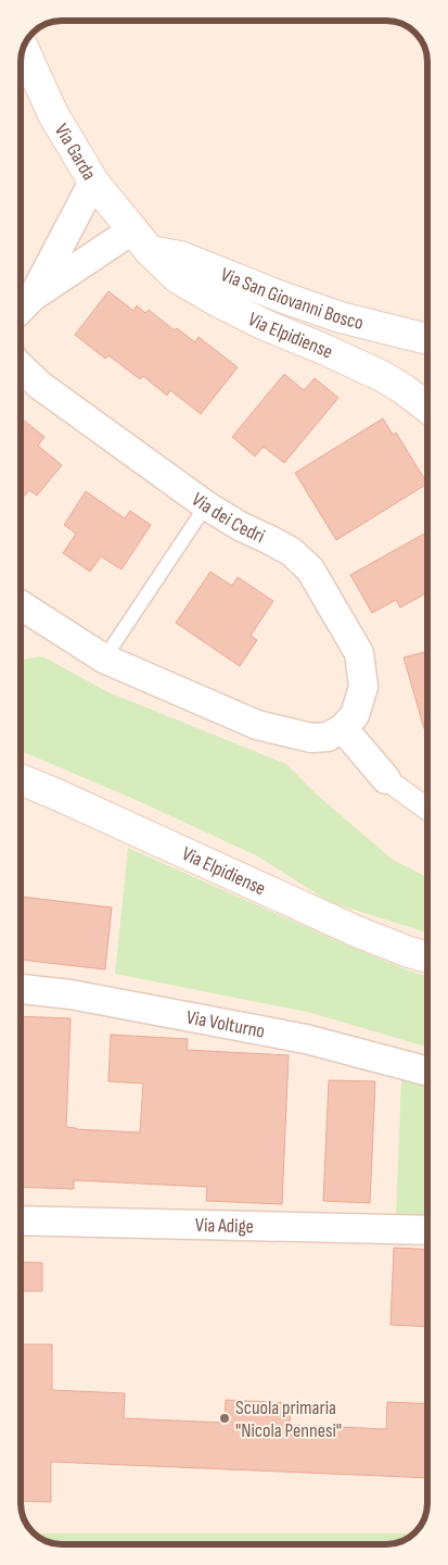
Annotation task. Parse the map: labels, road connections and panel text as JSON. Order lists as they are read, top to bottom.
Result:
{
  "streets": {
    "main road": ["Via Garda", "Via San Giovanni Bosco", "Via Elpidiense"],
    "street": ["Via dei Cedri", "Via Volturno", "Via Adige"]
  },
  "crossings": [
    ["Via Garda", "Via San Giovanni Bosco"],
    ["Via Garda", "Via Elpidiense"],
    ["Via San Giovanni Bosco", "Via Elpidiense"]
  ],
  "places": ["Scuola primaria \"Nicola Pennesi\""]
}
